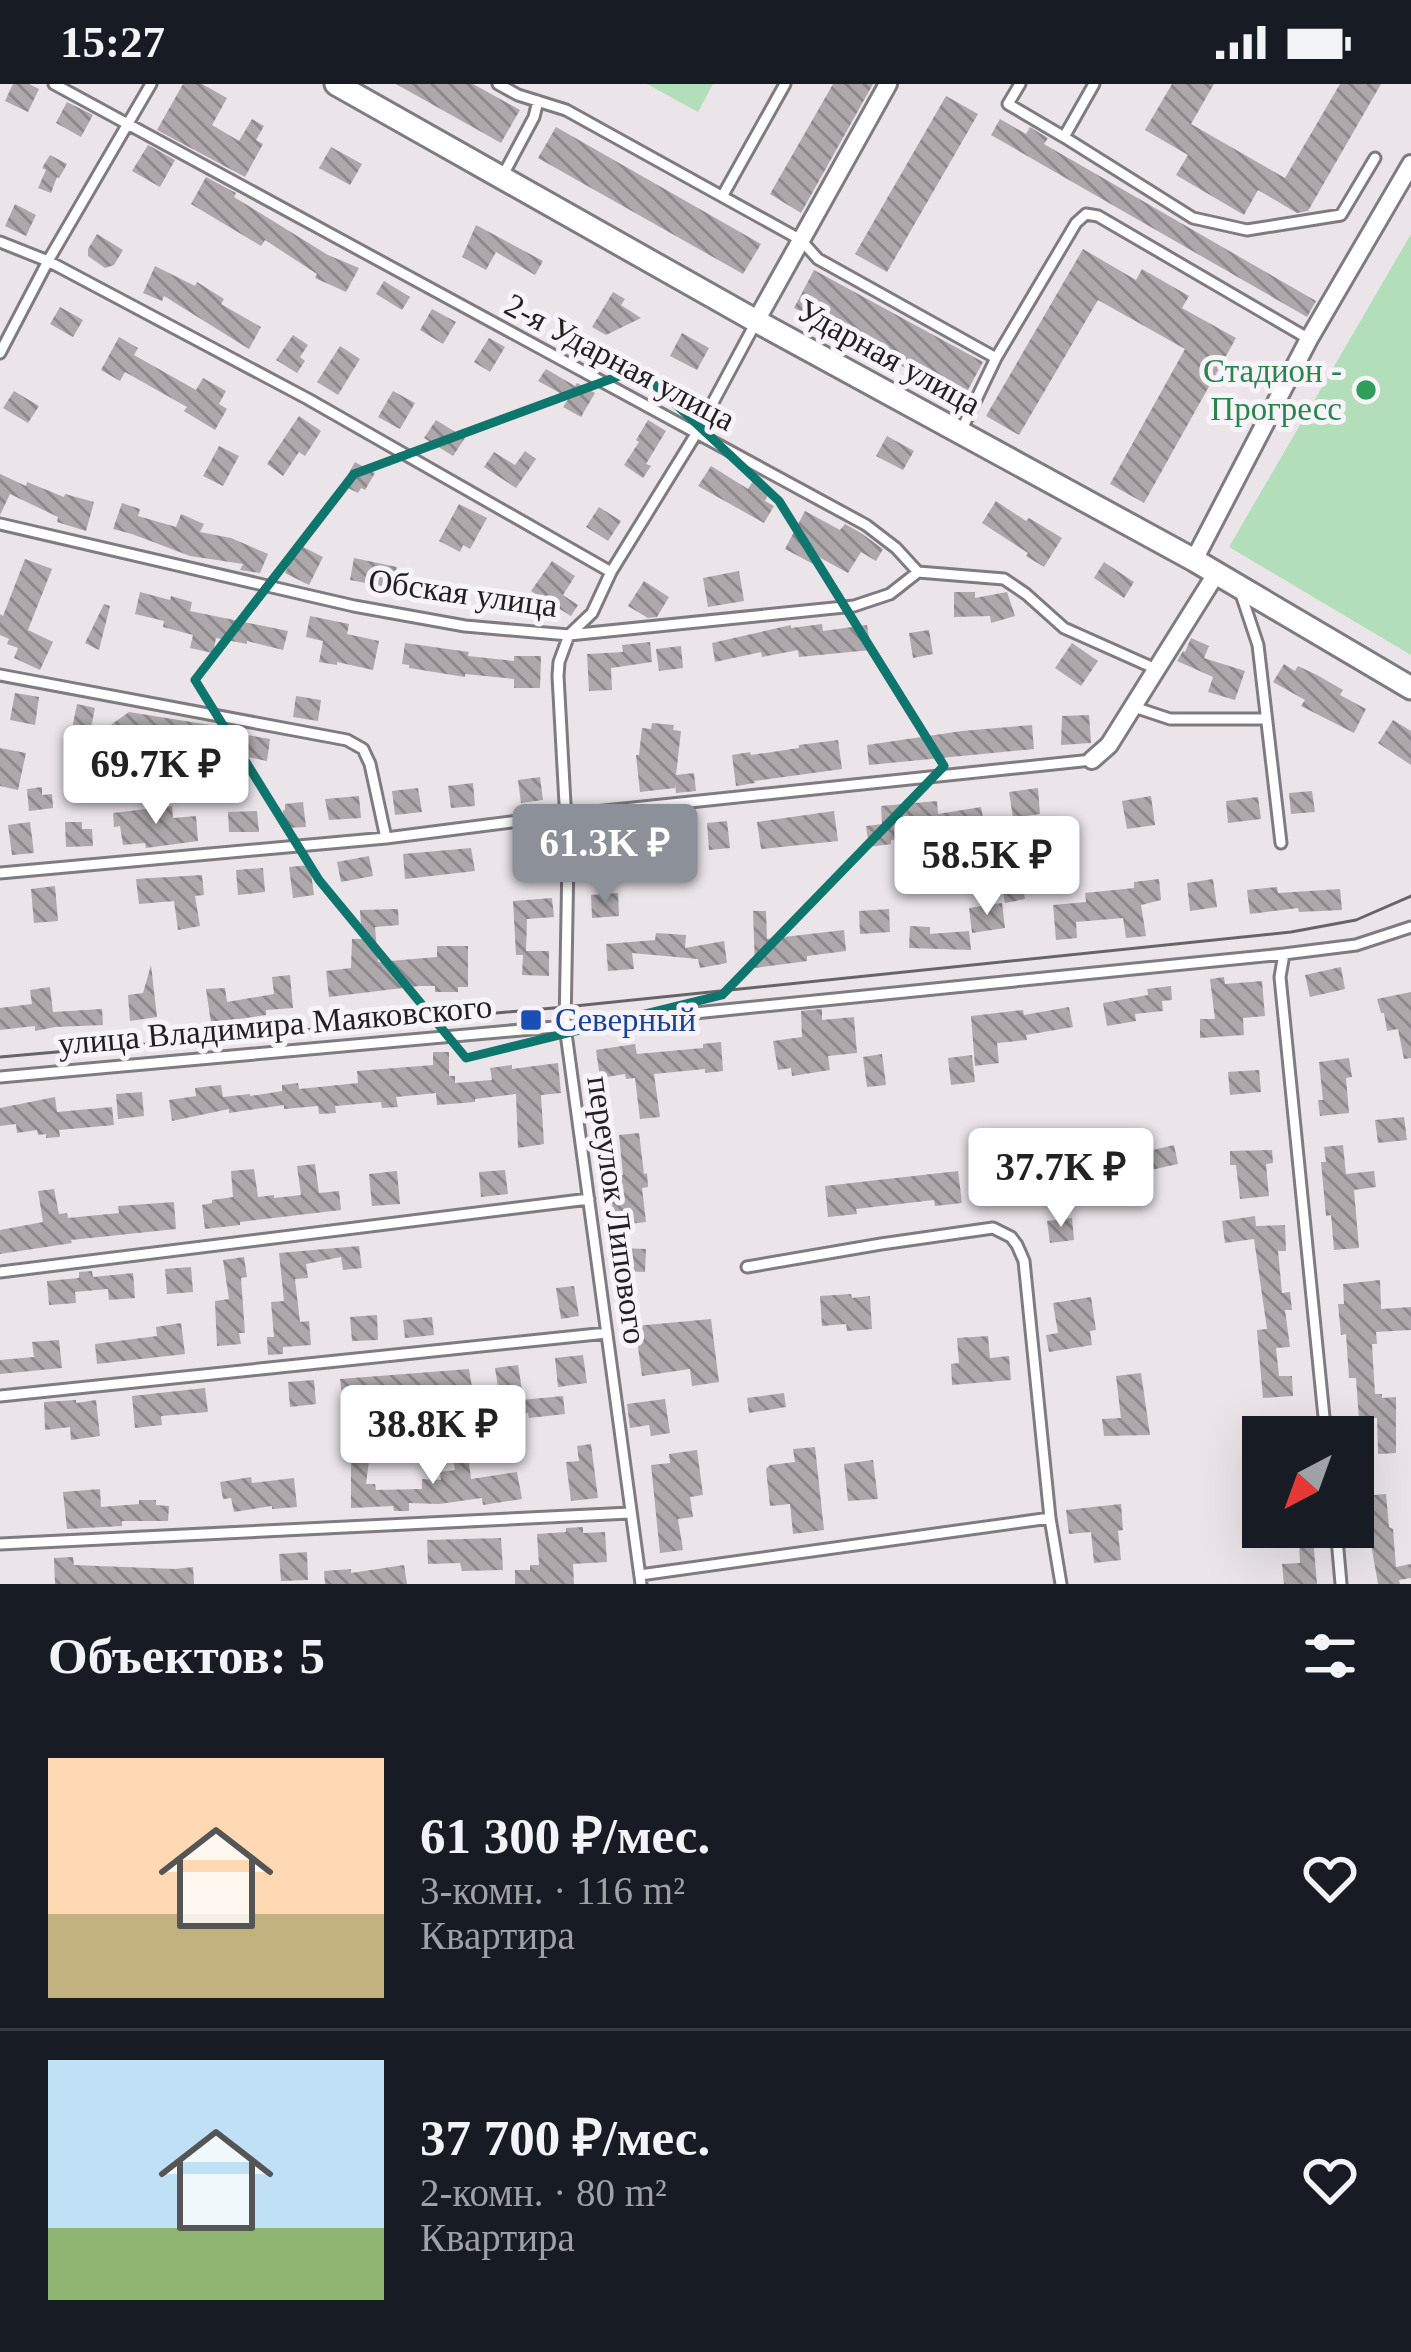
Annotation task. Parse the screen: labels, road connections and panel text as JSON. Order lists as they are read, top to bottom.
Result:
{
  "streets": {
    "street": ["Ударная улица"],
    "lane": [
      "2-я Ударная улица",
      "Обская улица",
      "улица Владимира Маяковского",
      "переулок Липового"
    ]
  },
  "crossings": [
    ["Ударная улица", "переулок Липового"],
    ["2-я Ударная улица", "Обская улица"],
    ["2-я Ударная улица", "переулок Липового"],
    ["Обская улица", "переулок Липового"],
    ["улица Владимира Маяковского", "переулок Липового"]
  ],
  "places": {
    "other": ["Стадион - Прогресс"],
    "transit": ["Северный"]
  },
  "north": "bottom left",
  "page": {
    "status": "15:27",
    "price": [
      "69.7K ₽",
      "61.3K ₽",
      "58.5K ₽",
      "37.7K ₽",
      "38.8K ₽"
    ],
    "heading": "Объектов: 5",
    "list": [
      {
        "name": "61 300 ₽/мес.",
        "note": "3-комн. · 116 m² · Квартира"
      },
      {
        "name": "37 700 ₽/мес.",
        "note": "2-комн. · 80 m² · Квартира"
      }
    ]
  }
}
